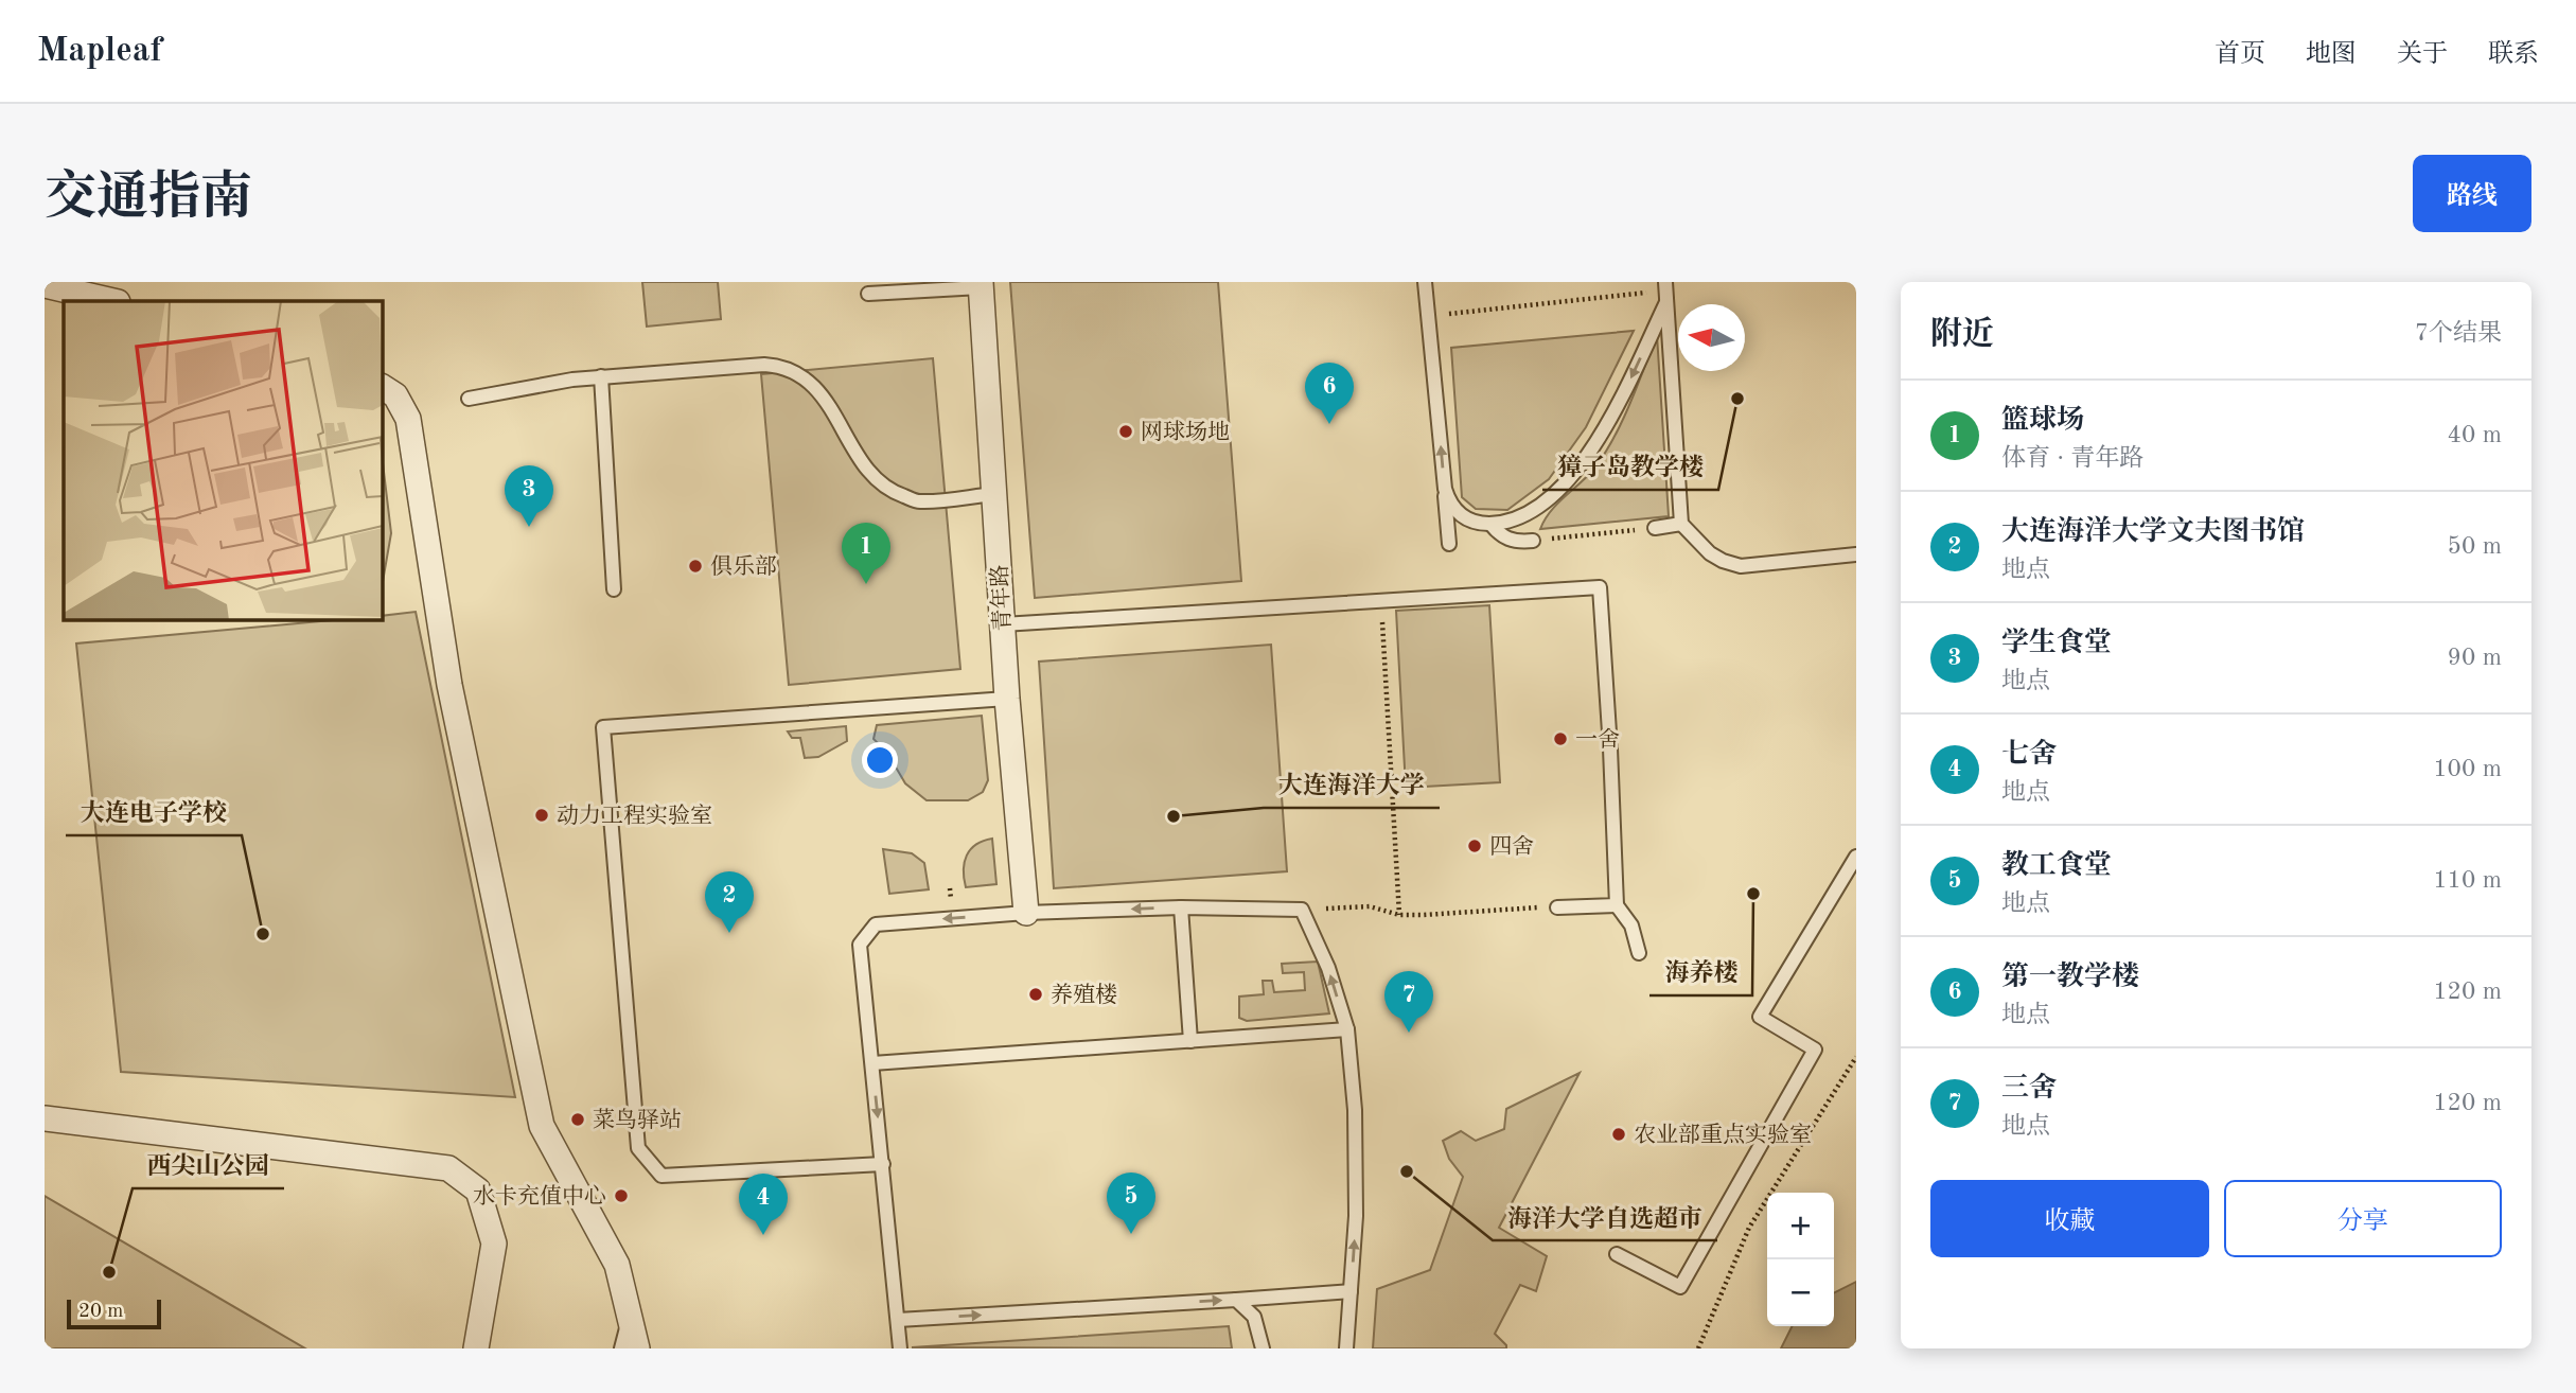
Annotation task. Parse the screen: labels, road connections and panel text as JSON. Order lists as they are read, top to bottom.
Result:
{
  "streets": {
    "street": ["青年路"]
  },
  "places": [
    "獐子岛教学楼",
    "网球场地",
    "俱乐部",
    "一舍",
    "动力工程实验室",
    "大连海洋大学",
    "四舍",
    "海养楼",
    "大连电子学校",
    "养殖楼",
    "菜鸟驿站",
    "农业部重点实验室",
    "海洋大学自选超市",
    "水卡充值中心",
    "西尖山公园"
  ],
  "scale_bar": "20 m",
  "north": "left",
  "page": {
    "header": "Mapleaf",
    "nav": [
      "首页",
      "地图",
      "关于",
      "联系"
    ],
    "title": "交通指南",
    "buttons": [
      "路线",
      ["收藏", "分享"]
    ],
    "heading": ["附近", "7个结果"],
    "pins": [
      "6",
      "3",
      "1",
      "2",
      "7",
      "5",
      "4"
    ],
    "list": [
      {
        "mark": "1",
        "name": "篮球场",
        "note": "体育 · 青年路",
        "value": "40 m"
      },
      {
        "mark": "2",
        "name": "大连海洋大学文夫图书馆",
        "note": "地点",
        "value": "50 m"
      },
      {
        "mark": "3",
        "name": "学生食堂",
        "note": "地点",
        "value": "90 m"
      },
      {
        "mark": "4",
        "name": "七舍",
        "note": "地点",
        "value": "100 m"
      },
      {
        "mark": "5",
        "name": "教工食堂",
        "note": "地点",
        "value": "110 m"
      },
      {
        "mark": "6",
        "name": "第一教学楼",
        "note": "地点",
        "value": "120 m"
      },
      {
        "mark": "7",
        "name": "三舍",
        "note": "地点",
        "value": "120 m"
      }
    ],
    "map_buttons": ["+", "−"],
    "scale": "20 m"
  }
}
